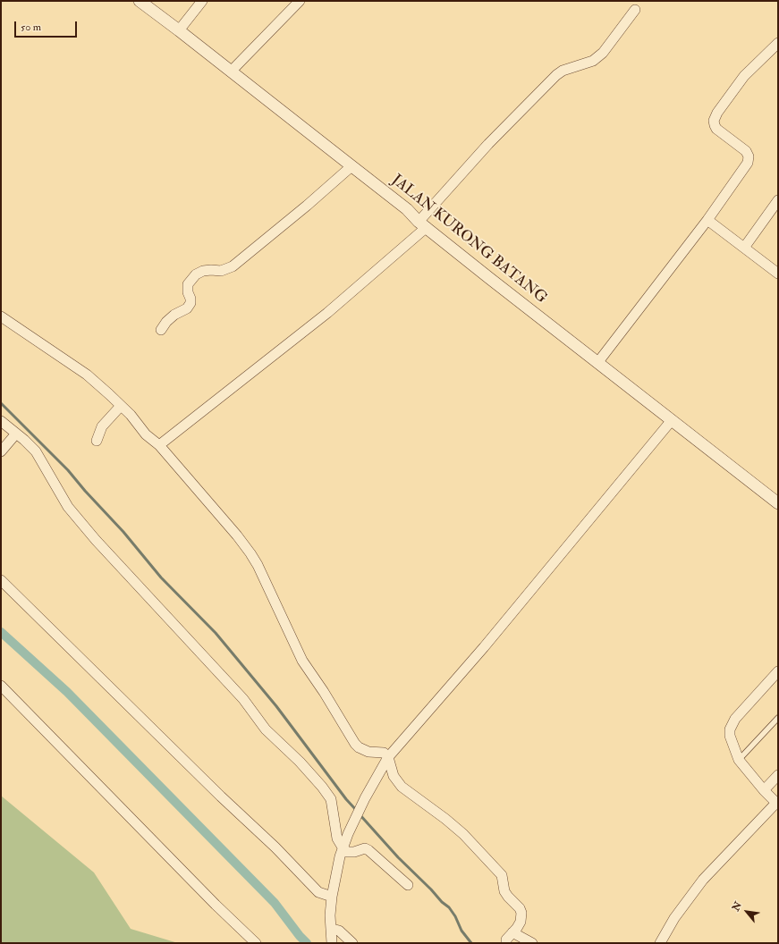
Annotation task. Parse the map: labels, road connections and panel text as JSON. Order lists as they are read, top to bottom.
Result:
{
  "streets": {
    "street": ["JALAN KURONG BATANG"]
  },
  "scale_bar": "50 m",
  "north": "top left"
}
